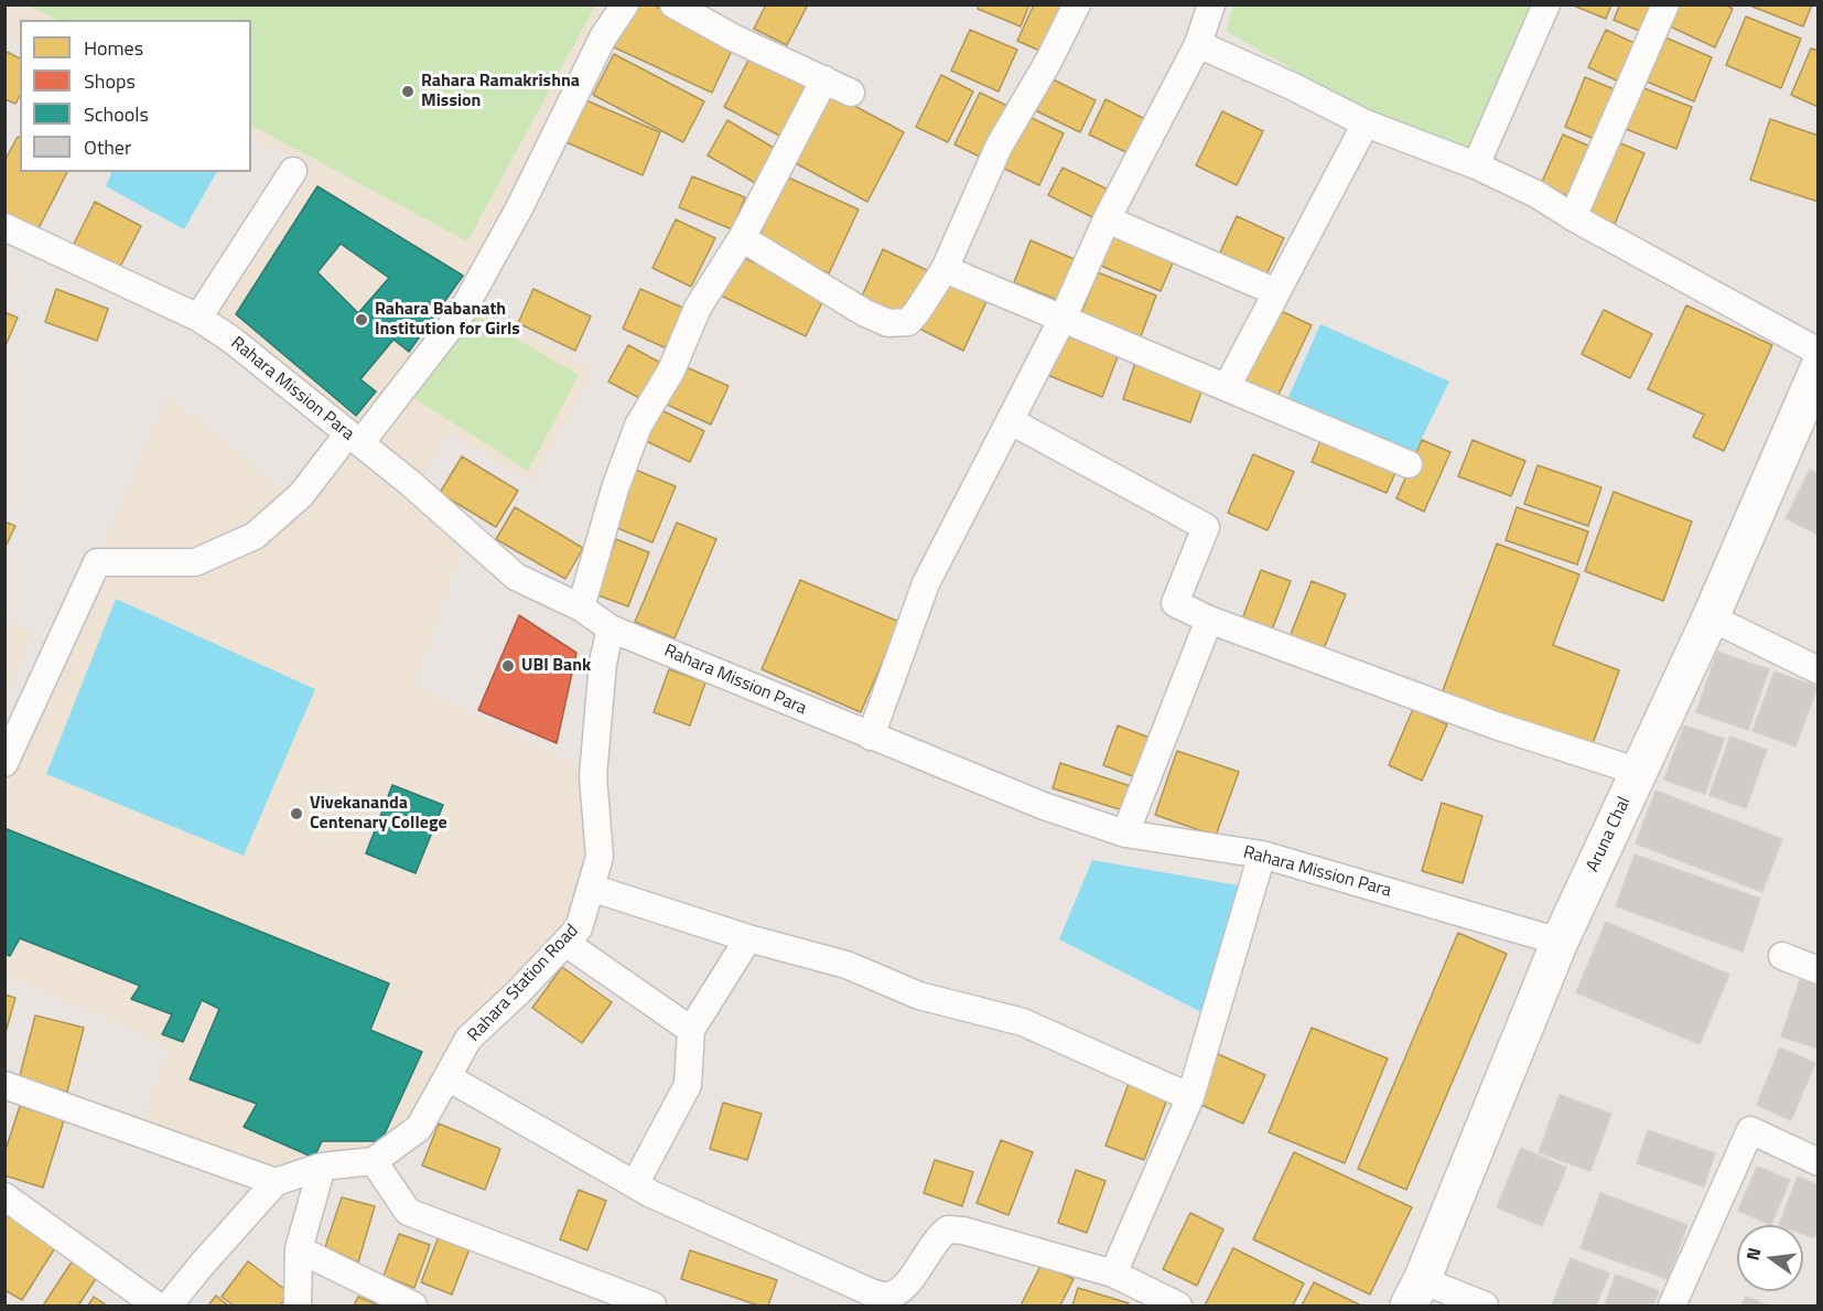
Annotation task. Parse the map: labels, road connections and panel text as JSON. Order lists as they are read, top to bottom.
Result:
{
  "streets": {
    "street": ["Rahara Mission Para", "Aruna Chal", "Rahara Station Road"]
  },
  "crossings": [
    ["Rahara Mission Para", "Aruna Chal"],
    ["Rahara Mission Para", "Rahara Station Road"]
  ],
  "places": [
    "Rahara Ramakrishna Mission",
    "Rahara Babanath Institution for Girls",
    "UBI Bank",
    "Vivekananda Centenary College"
  ],
  "legend": [
    "Homes",
    "Shops",
    "Schools",
    "Other"
  ],
  "north": "left"
}
